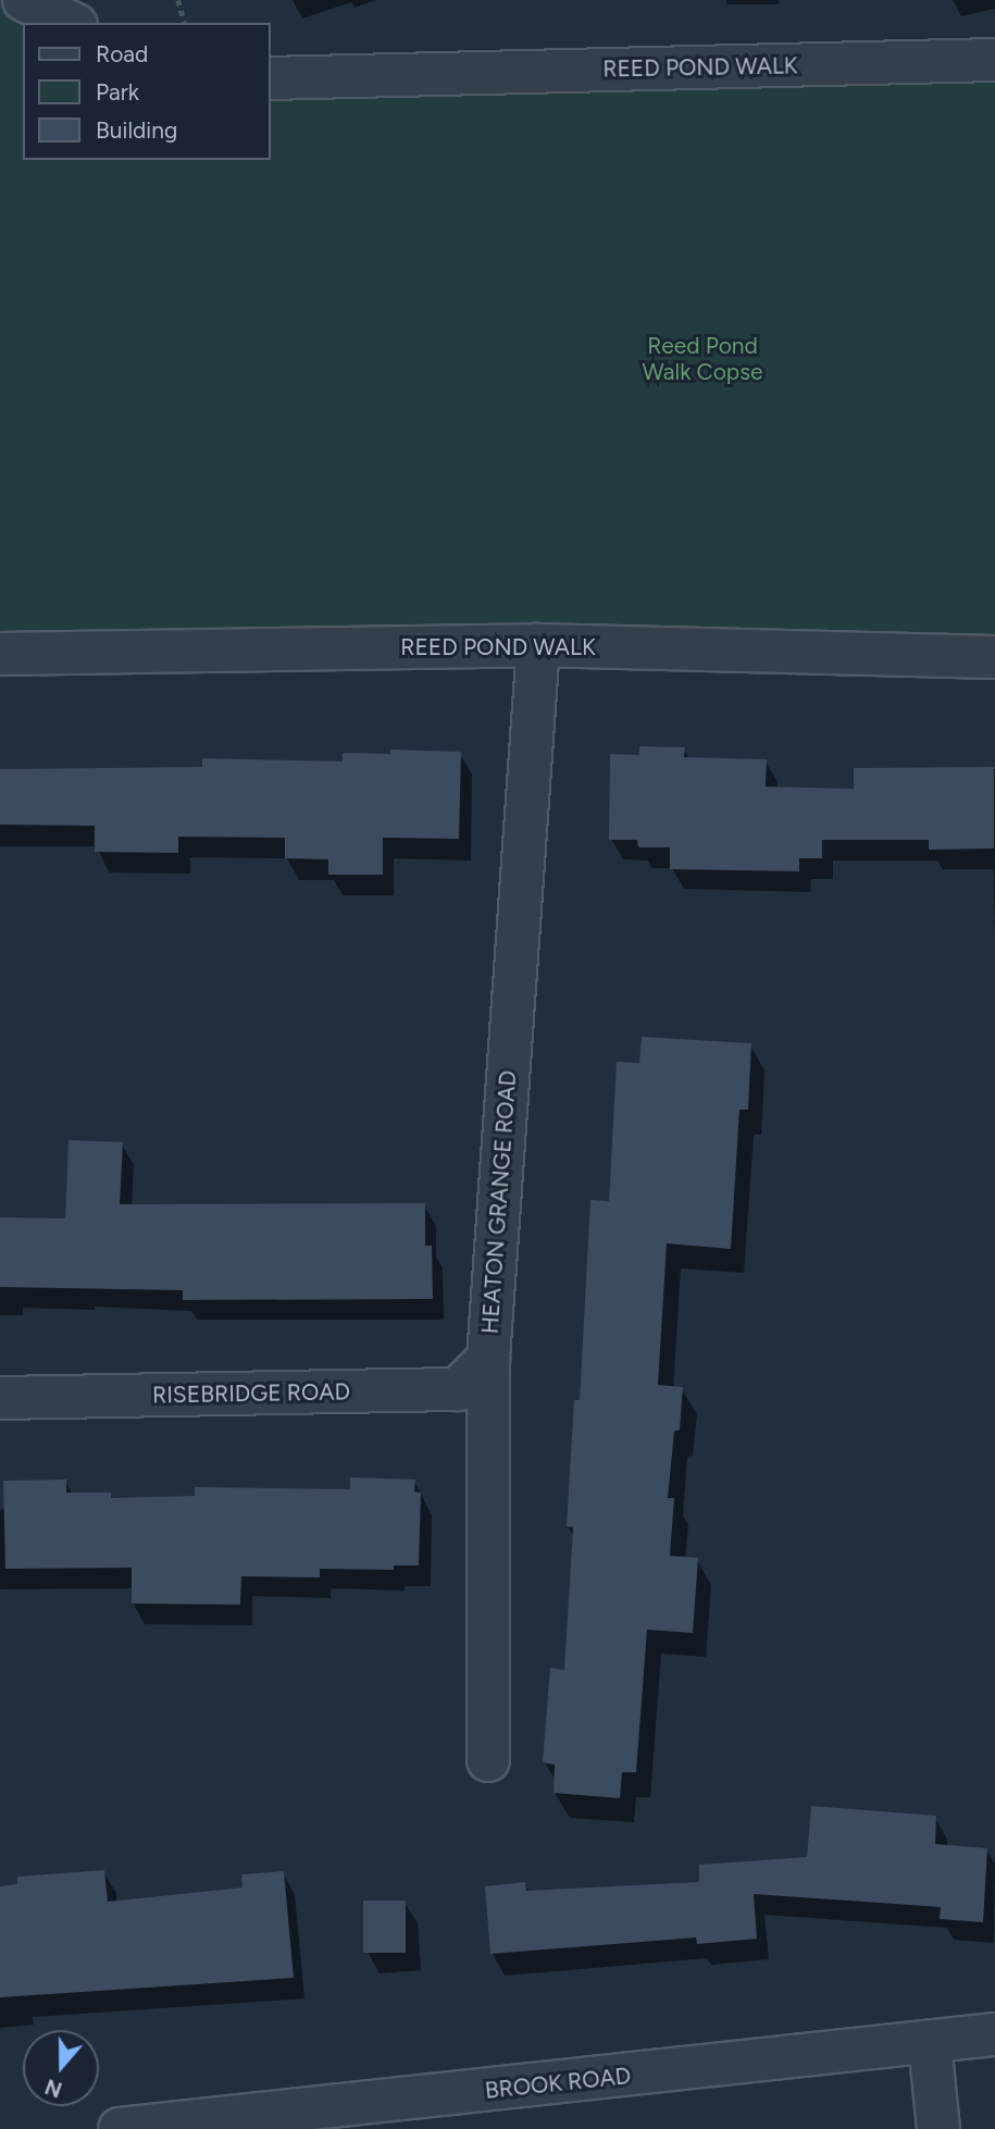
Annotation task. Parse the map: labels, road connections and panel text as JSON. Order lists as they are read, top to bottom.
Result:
{
  "streets": {
    "street": [
      "REED POND WALK",
      "HEATON GRANGE ROAD",
      "RISEBRIDGE ROAD",
      "BROOK ROAD"
    ]
  },
  "crossings": [
    ["REED POND WALK", "HEATON GRANGE ROAD"],
    ["HEATON GRANGE ROAD", "RISEBRIDGE ROAD"]
  ],
  "parks": ["Reed Pond Walk Copse"],
  "legend": ["Road", "Park", "Building"],
  "north": "bottom"
}
